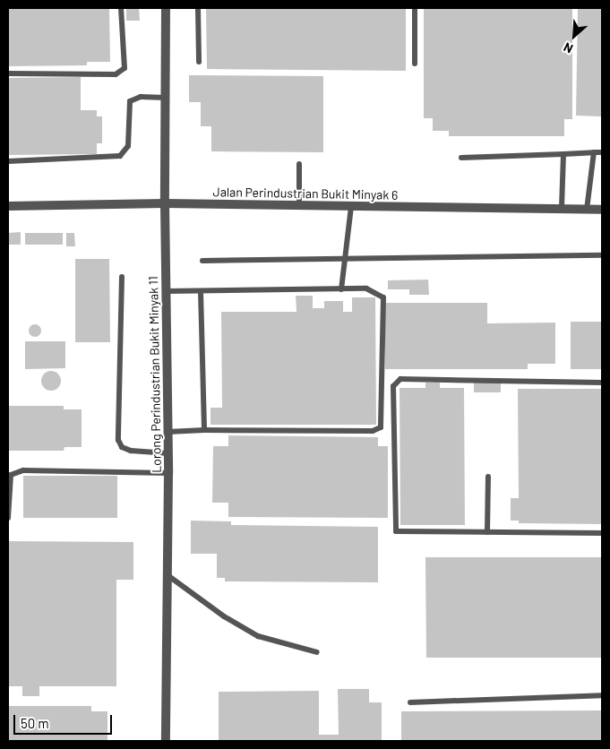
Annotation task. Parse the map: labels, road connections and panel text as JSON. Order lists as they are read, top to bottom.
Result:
{
  "streets": {
    "street": ["Jalan Perindustrian Bukit Minyak 6", "Lorong Perindustrian Bukit Minyak 11"]
  },
  "crossings": [
    ["Jalan Perindustrian Bukit Minyak 6", "Lorong Perindustrian Bukit Minyak 11"]
  ],
  "scale_bar": "50 m",
  "north": "bottom left"
}
